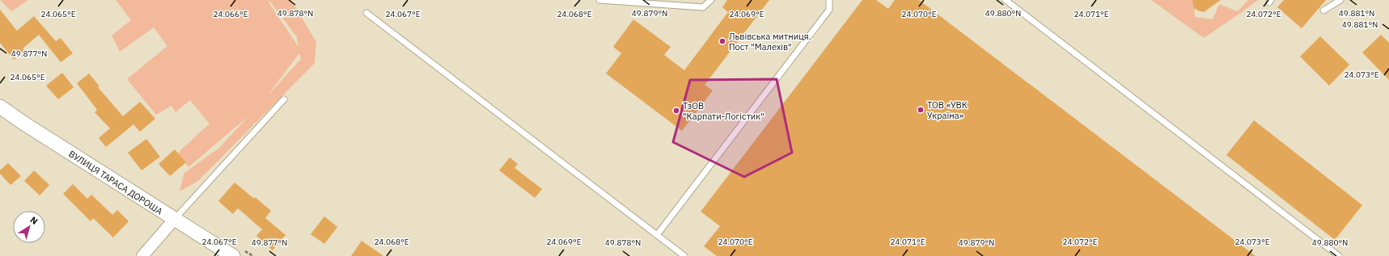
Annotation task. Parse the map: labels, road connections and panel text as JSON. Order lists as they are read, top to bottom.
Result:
{
  "streets": {
    "street": ["ВУЛИЦЯ ТАРАСА ДОРОША"]
  },
  "places": ["Львівська митниця. Пост \"Малехів\"", "ТОВ «УВК Україна»", "ТзОВ \"Карпати-Логістик\""],
  "north": "top right",
  "coordinates": [
    "49.881°N",
    "49.878°N",
    "49.879°N",
    "49.880°N",
    "24.065°E",
    "24.066°E",
    "24.067°E",
    "24.068°E",
    "24.069°E",
    "24.070°E",
    "24.072°E",
    "24.071°E",
    "49.877°N",
    "24.073°E"
  ]
}
